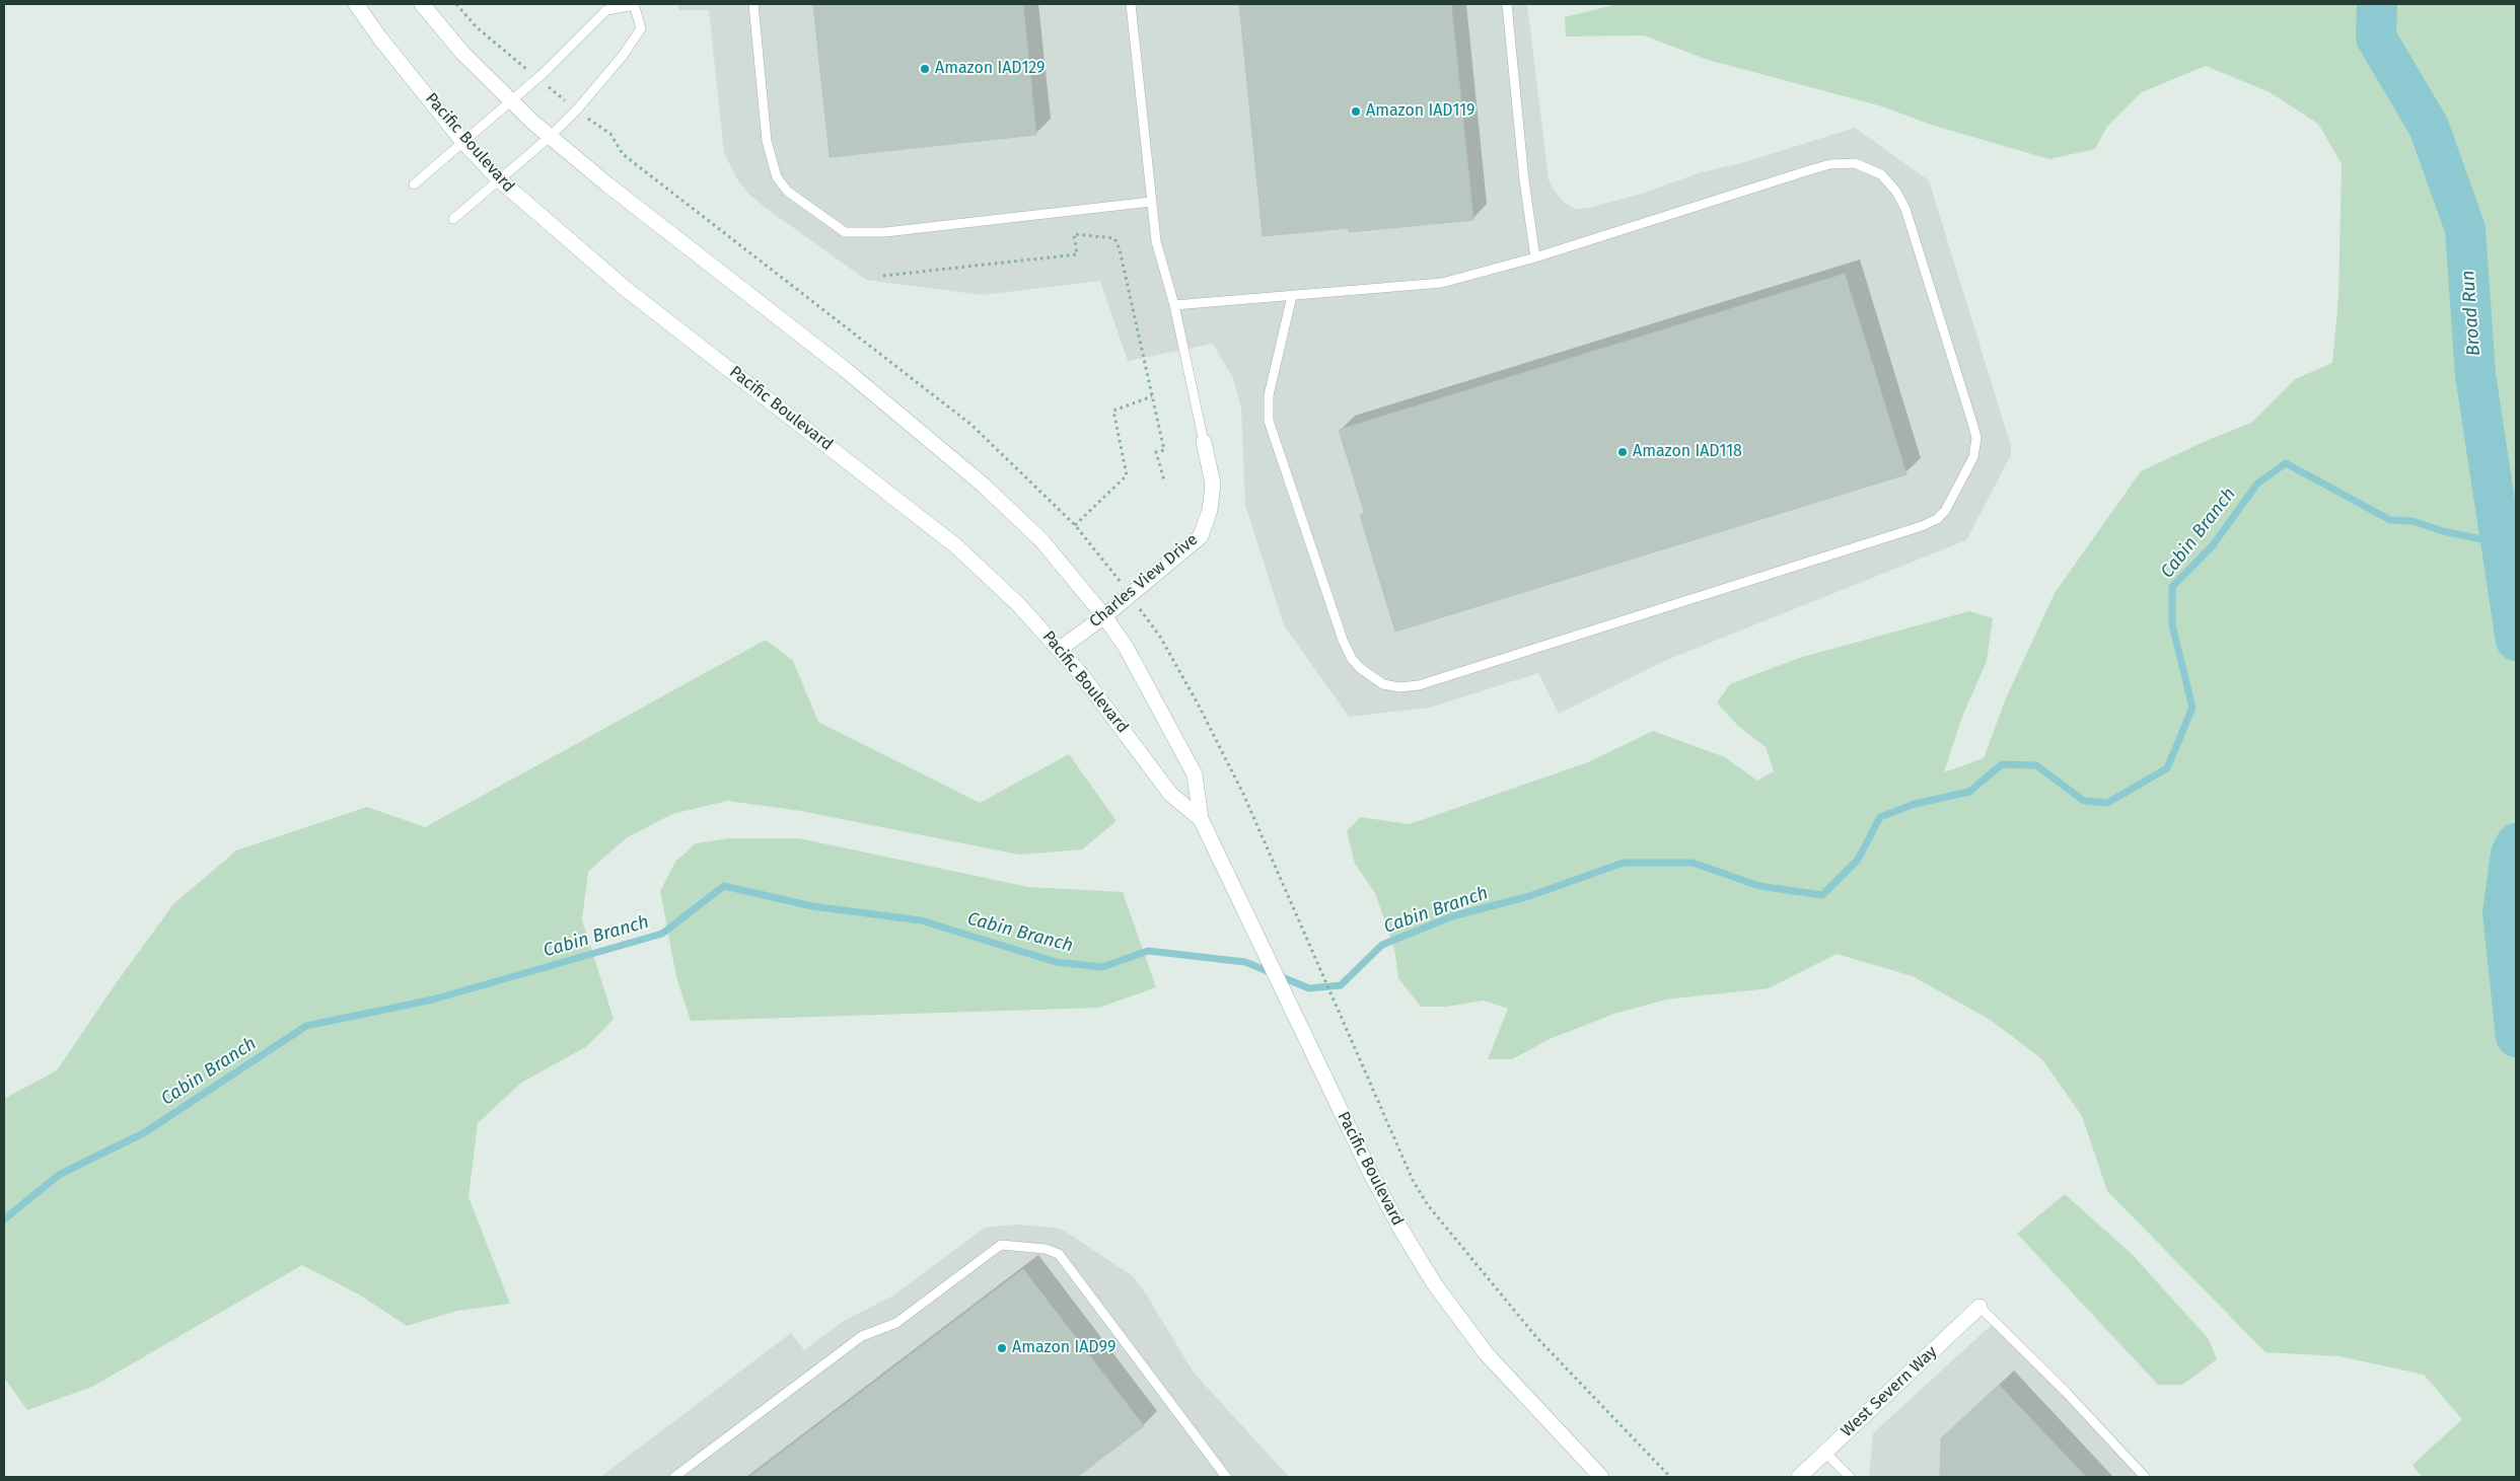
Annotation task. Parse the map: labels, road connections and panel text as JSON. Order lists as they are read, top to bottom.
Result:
{
  "streets": {
    "main road": ["Pacific Boulevard", "Charles View Drive", "West Severn Way"]
  },
  "crossings": [
    ["Pacific Boulevard", "Charles View Drive"]
  ],
  "water": ["Broad Run", "Cabin Branch"],
  "places": [
    "Amazon IAD129",
    "Amazon IAD119",
    "Amazon IAD118",
    "Amazon IAD99"
  ]
}
